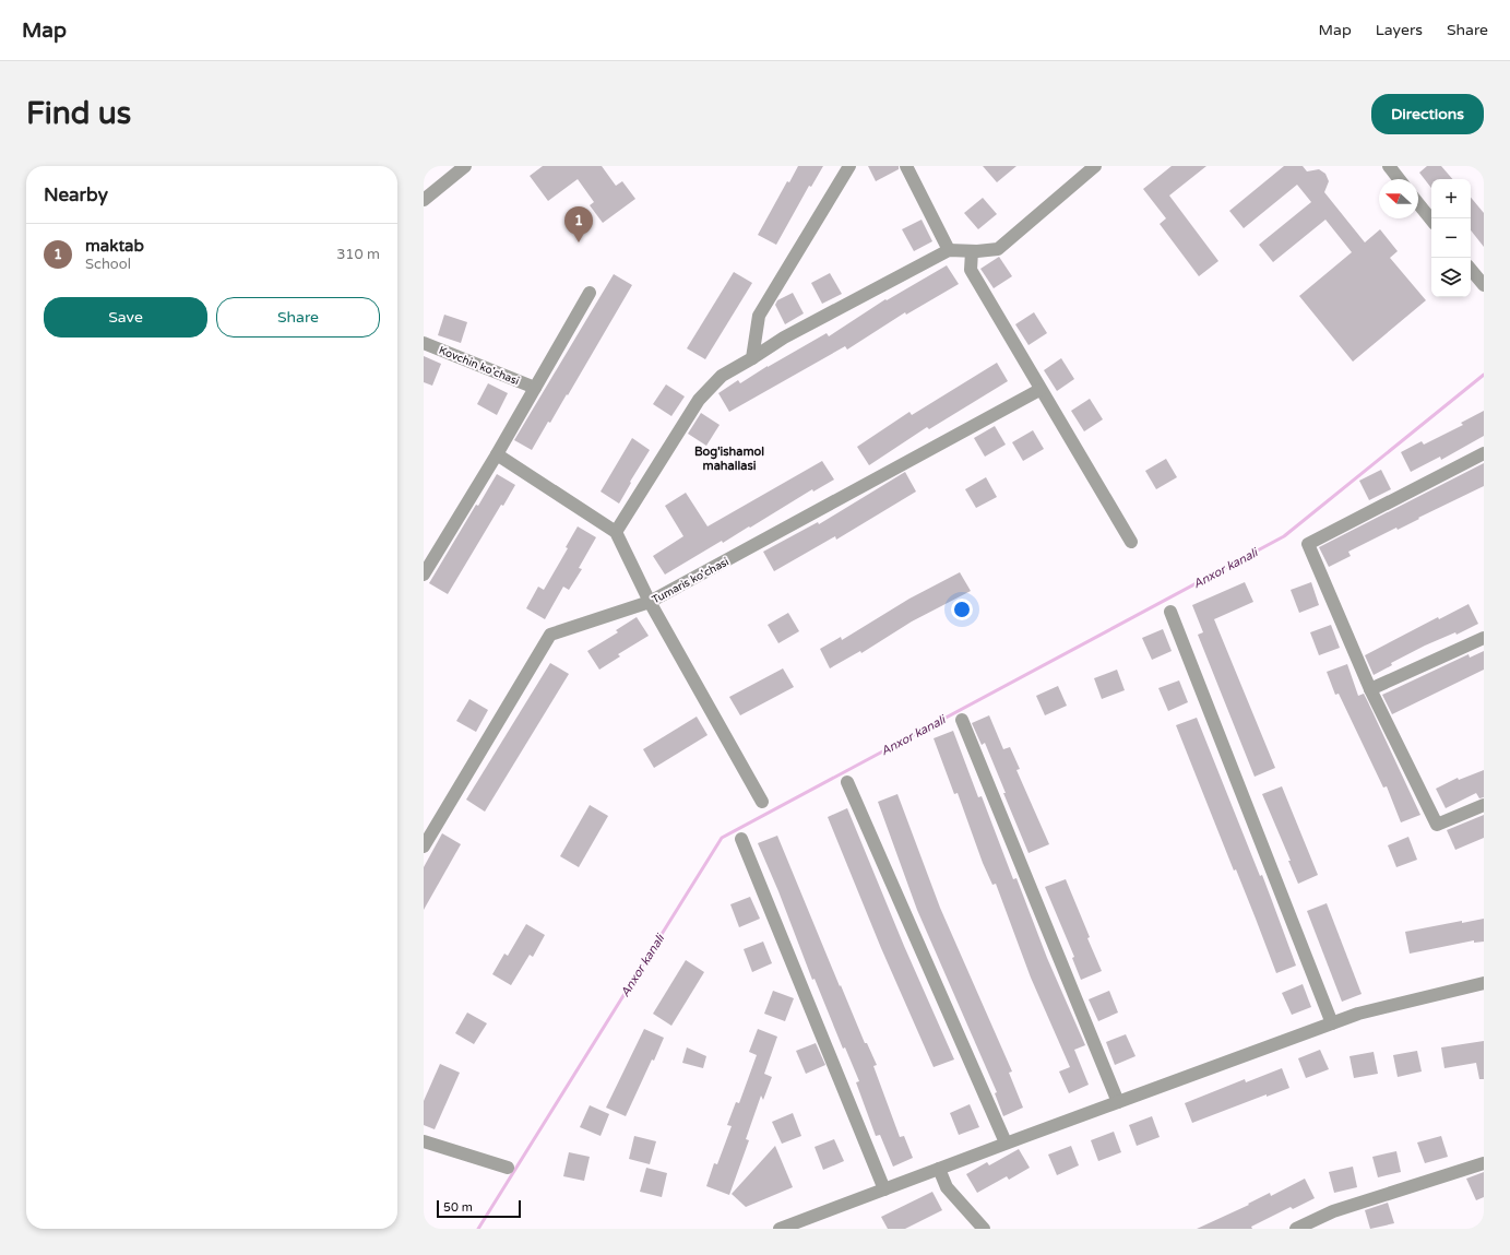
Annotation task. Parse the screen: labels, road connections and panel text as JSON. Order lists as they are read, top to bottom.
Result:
{
  "streets": {
    "street": ["Kovchin ko'chasi", "Tumaris ko'chasi"]
  },
  "districts": ["Bog'ishamol mahallasi"],
  "water": ["Anxor kanali"],
  "scale_bar": "50 m",
  "north": "left",
  "page": {
    "header": "Map",
    "nav": ["Map", "Layers", "Share"],
    "buttons": [
      "Directions",
      ["Save", "Share"]
    ],
    "title": "Find us",
    "heading": "Nearby",
    "map_buttons": ["+", "−"],
    "pins": "1",
    "list": [
      {
        "mark": "1",
        "name": "maktab",
        "note": "School",
        "value": "310 m"
      }
    ],
    "scale": "50 m"
  }
}
